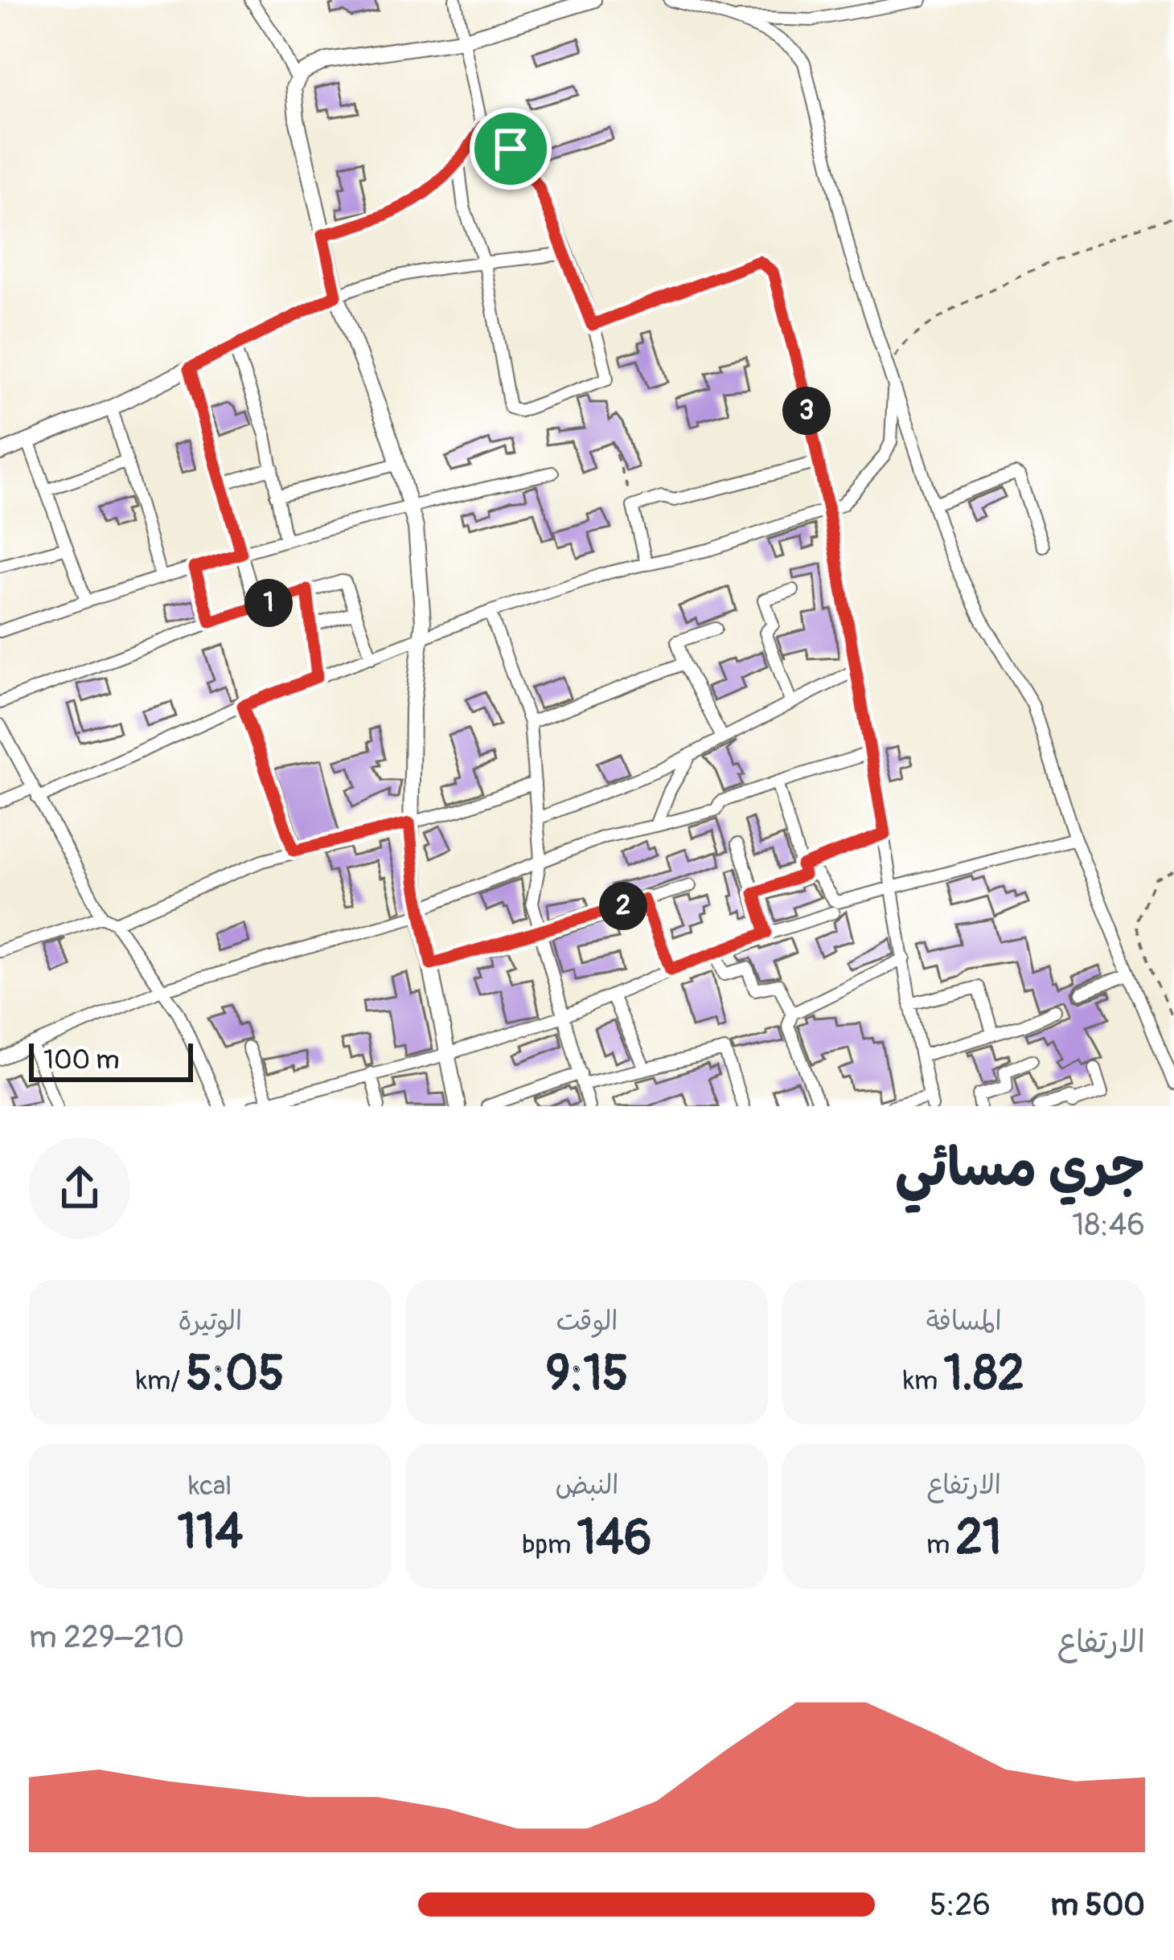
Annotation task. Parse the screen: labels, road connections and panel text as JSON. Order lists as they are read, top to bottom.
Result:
{
  "scale_bar": "100 m",
  "page": {
    "pins": ["3", "1", "2"],
    "scale": "100 m",
    "heading": ["جري مسائي", "18:46"],
    "stats": [
      ["المسافة", "1.82 km"],
      ["الوقت", "9:15"],
      ["الوتيرة", "5:05 /km"],
      ["الارتفاع", "21 m"],
      ["النبض", "146 bpm"],
      ["kcal", "114"]
    ],
    "chart": ["الارتفاع", "210–229 m"],
    "list": [
      {
        "name": "500 m",
        "note": "5:26"
      }
    ]
  }
}
